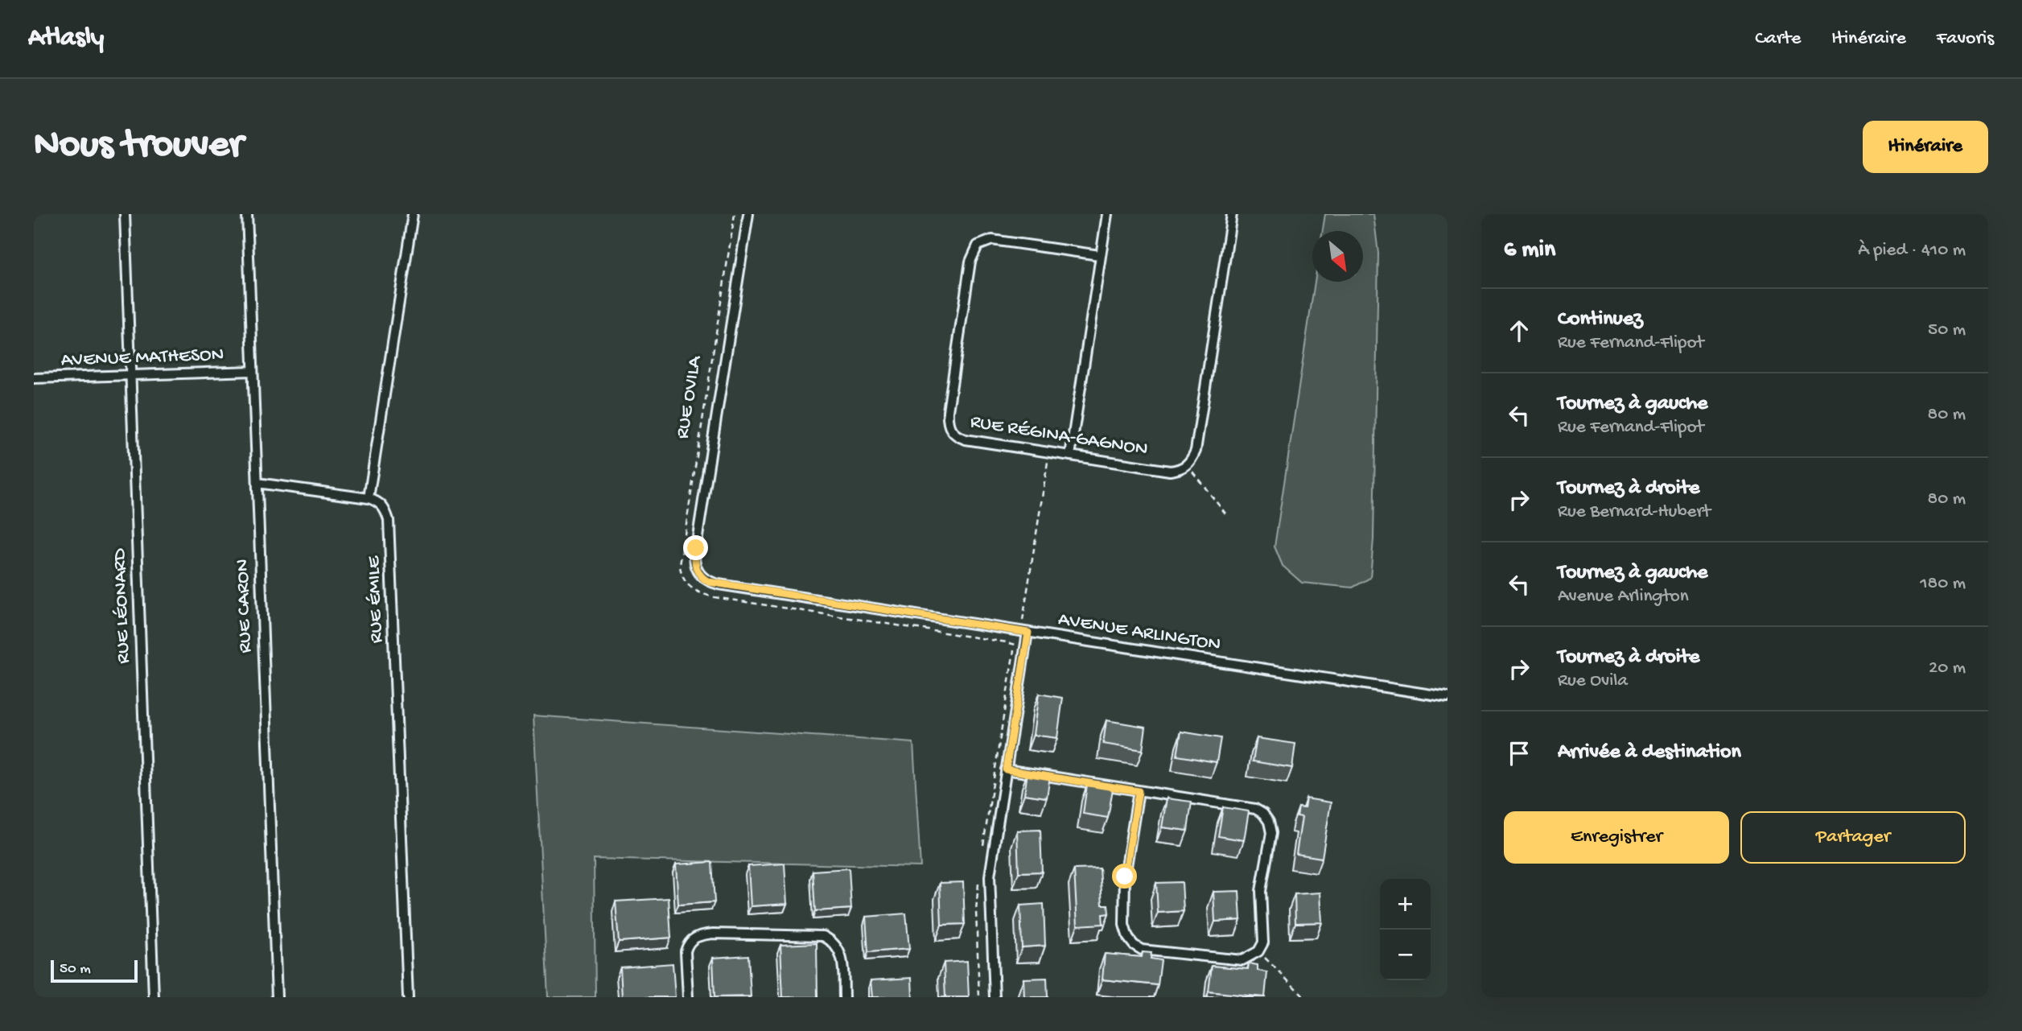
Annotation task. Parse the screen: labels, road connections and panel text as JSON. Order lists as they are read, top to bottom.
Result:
{
  "streets": {
    "street": [
      "AVENUE MATHESON",
      "RUE OVILA",
      "RUE RÉGINA-GAGNON",
      "RUE ÉMILE",
      "RUE LÉONARD",
      "RUE CARON",
      "AVENUE ARLINGTON"
    ]
  },
  "crossings": [
    ["AVENUE MATHESON", "RUE LÉONARD"],
    ["AVENUE MATHESON", "RUE CARON"],
    ["RUE OVILA", "AVENUE ARLINGTON"]
  ],
  "scale_bar": "50 m",
  "north": "bottom right",
  "page": {
    "header": "Atlasly",
    "nav": ["Carte", "Itinéraire", "Favoris"],
    "buttons": [
      "Itinéraire",
      ["Enregistrer", "Partager"]
    ],
    "title": "Nous trouver",
    "heading": ["6 min", "À pied · 410 m"],
    "list": [
      ["Continuez", "Rue Fernand-Flipot", "50 m"],
      ["Tournez à gauche", "Rue Fernand-Flipot", "80 m"],
      ["Tournez à droite", "Rue Bernard-Hubert", "80 m"],
      ["Tournez à gauche", "Avenue Arlington", "180 m"],
      ["Tournez à droite", "Rue Ovila", "20 m"],
      "Arrivée à destination"
    ],
    "map_buttons": ["+", "−"],
    "scale": "50 m"
  }
}
